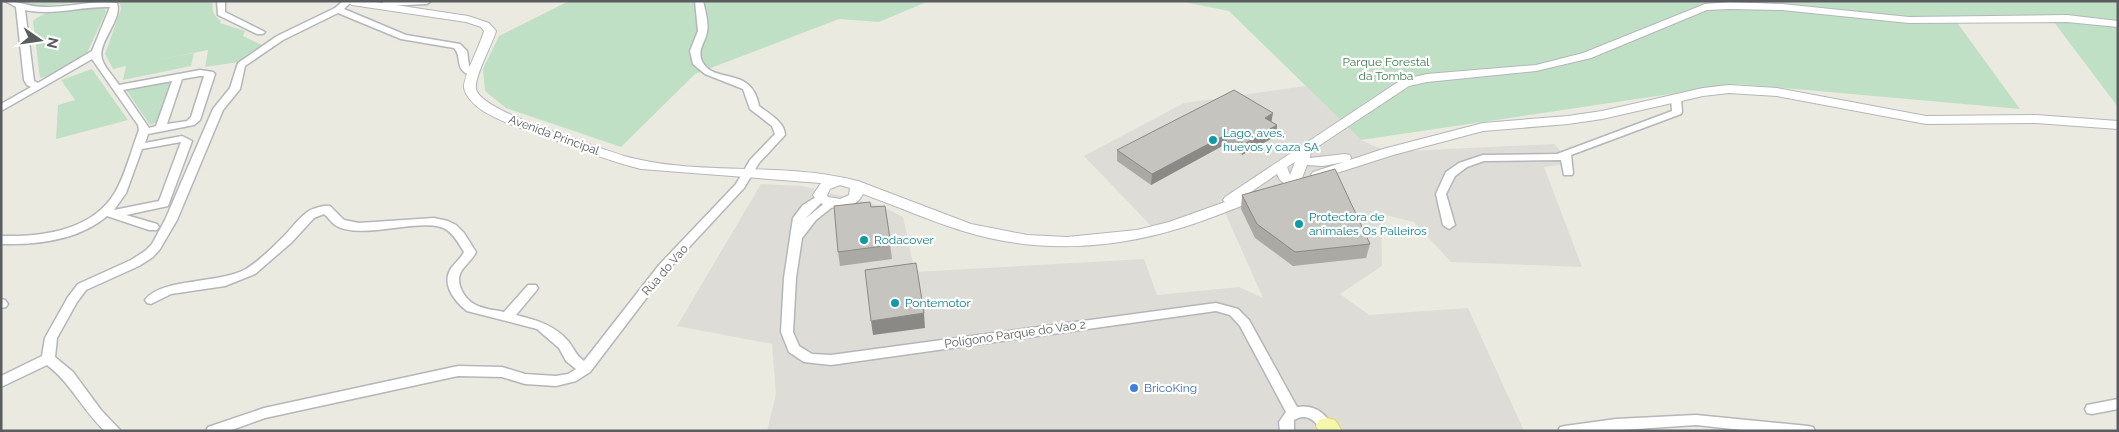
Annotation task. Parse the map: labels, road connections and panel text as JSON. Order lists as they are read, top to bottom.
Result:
{
  "streets": {
    "street": ["Avenida Principal", "Rúa do Vao", "Polígono Parque do Vao 2"]
  },
  "crossings": [
    ["Avenida Principal", "Rúa do Vao"]
  ],
  "parks": ["Parque Forestal da Tomba"],
  "places": [
    "Lago, aves, huevos y caza SA",
    "Protectora de animales Os Palleiros",
    "Rodacover",
    "Pontemotor",
    "BricoKing"
  ],
  "north": "right"
}
